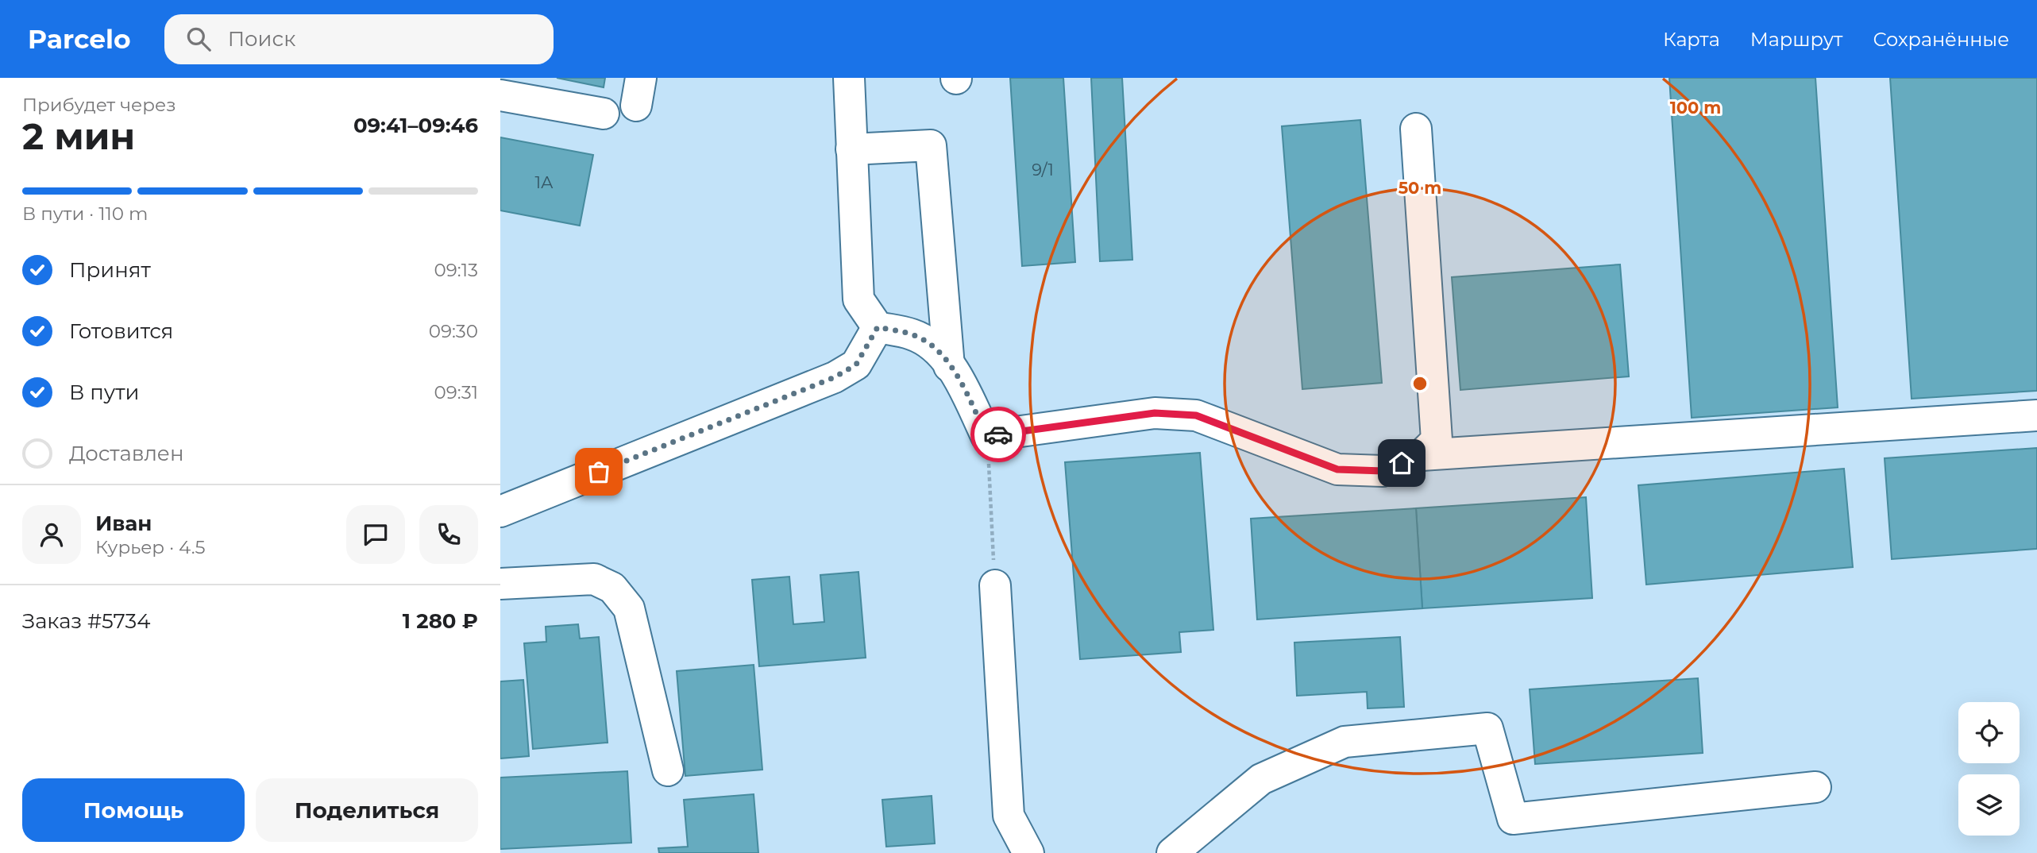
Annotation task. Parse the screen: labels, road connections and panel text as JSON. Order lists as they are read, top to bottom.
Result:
{
  "house_numbers": ["9/1", "1А"],
  "page": {
    "header": "Parcelo",
    "search": "Поиск",
    "nav": ["Карта", "Маршрут", "Сохранённые"],
    "heading": ["2 мин", "Прибудет через", "09:41–09:46"],
    "panel": [
      "Иван",
      "Курьер · 4.5",
      "Заказ #5734",
      "1 280 ₽"
    ],
    "bar": "В пути · 110 m",
    "list": [
      ["Принят", "09:13"],
      ["Готовится", "09:30"],
      ["В пути", "09:31"],
      "Доставлен"
    ],
    "buttons": ["Помощь", "Поделиться"]
  },
  "rings": ["100 m", "50 m"]
}
